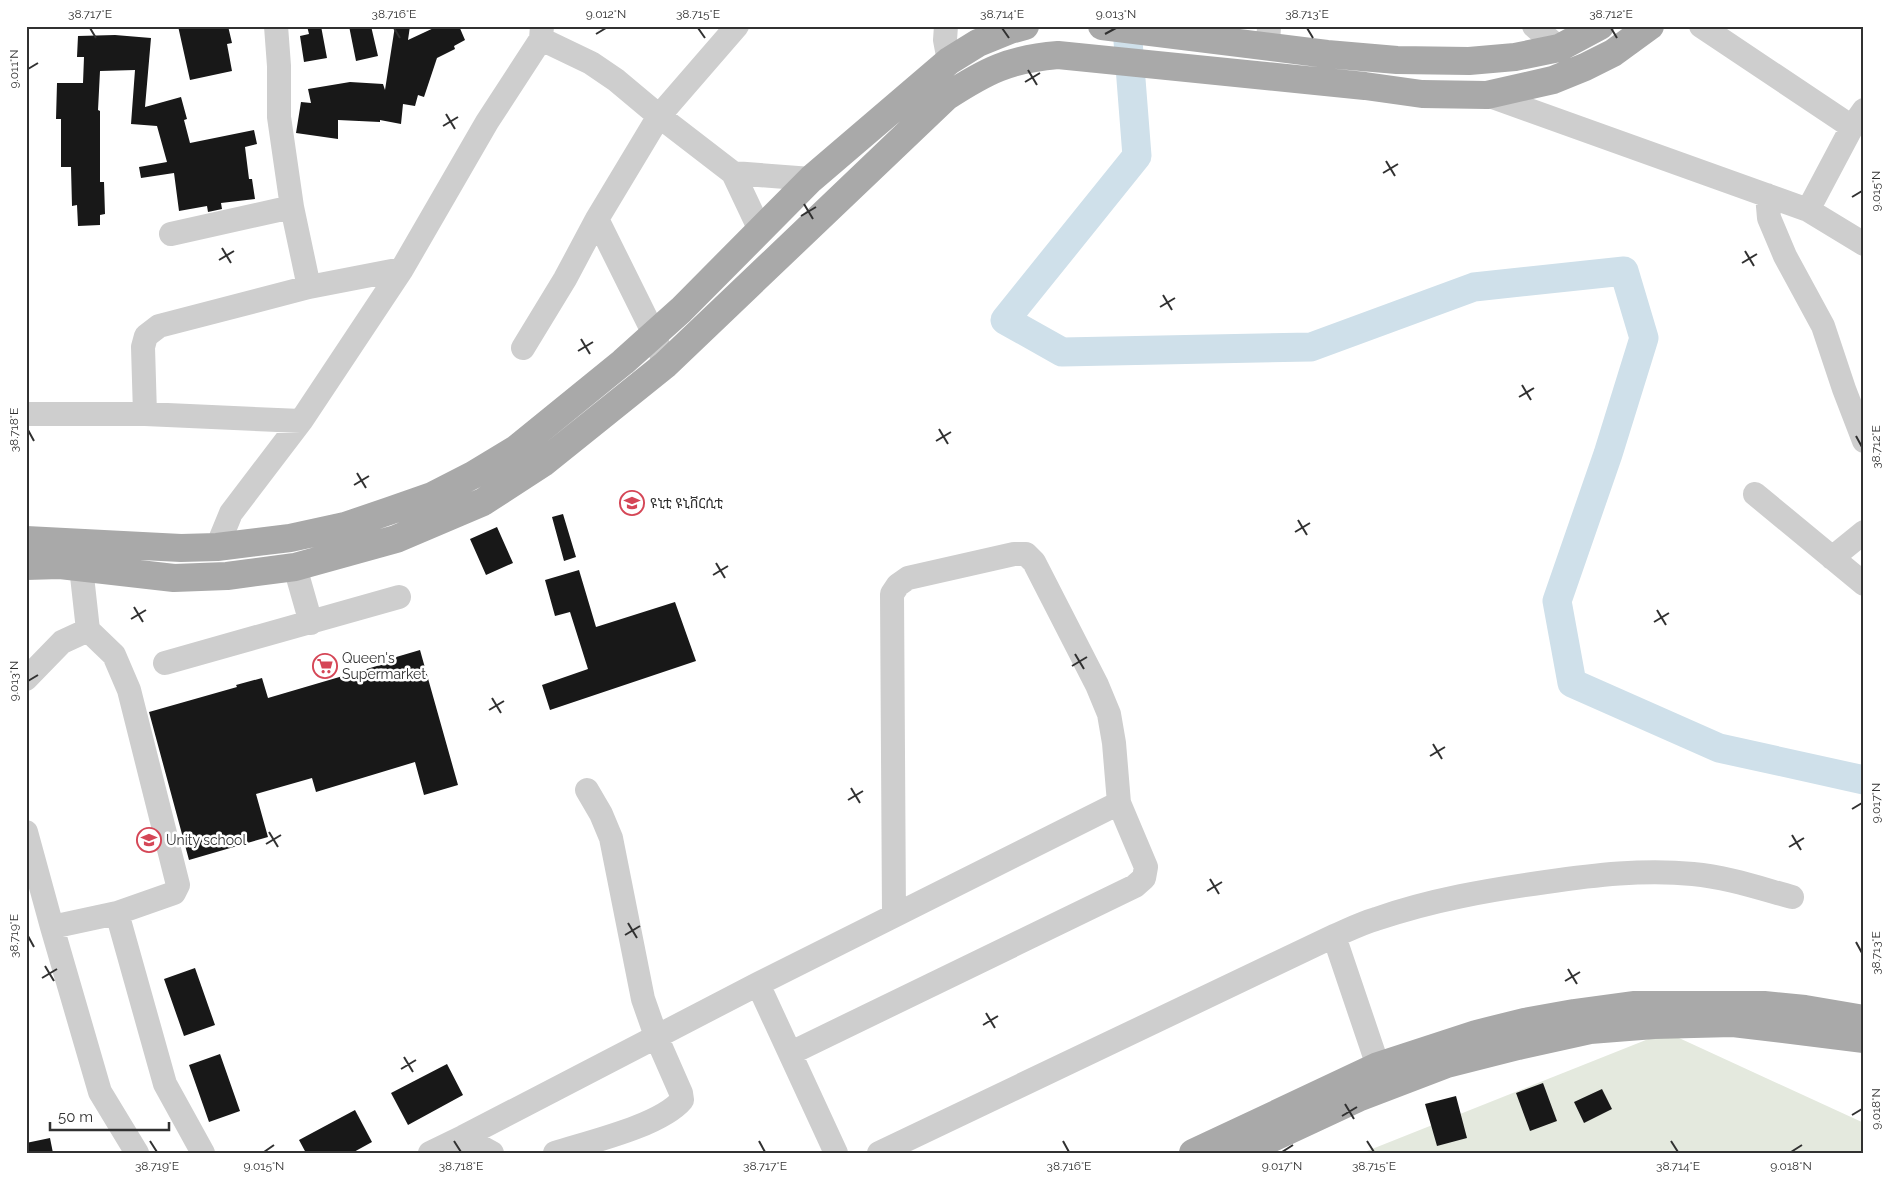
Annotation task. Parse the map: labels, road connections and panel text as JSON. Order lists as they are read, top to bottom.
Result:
{
  "places": {
    "school or university": ["ዩኒቲ ዩኒቨርሲቲ", "Unity school"],
    "supermarket": ["Queen's Supermarket"]
  },
  "scale_bar": "50 m",
  "coordinates": [
    "38.717°E",
    "38.716°E",
    "9.012°N",
    "38.715°E",
    "38.714°E",
    "9.013°N",
    "38.713°E",
    "38.712°E",
    "9.011°N",
    "9.015°N",
    "38.718°E",
    "9.017°N",
    "38.719°E",
    "9.018°N"
  ]
}
